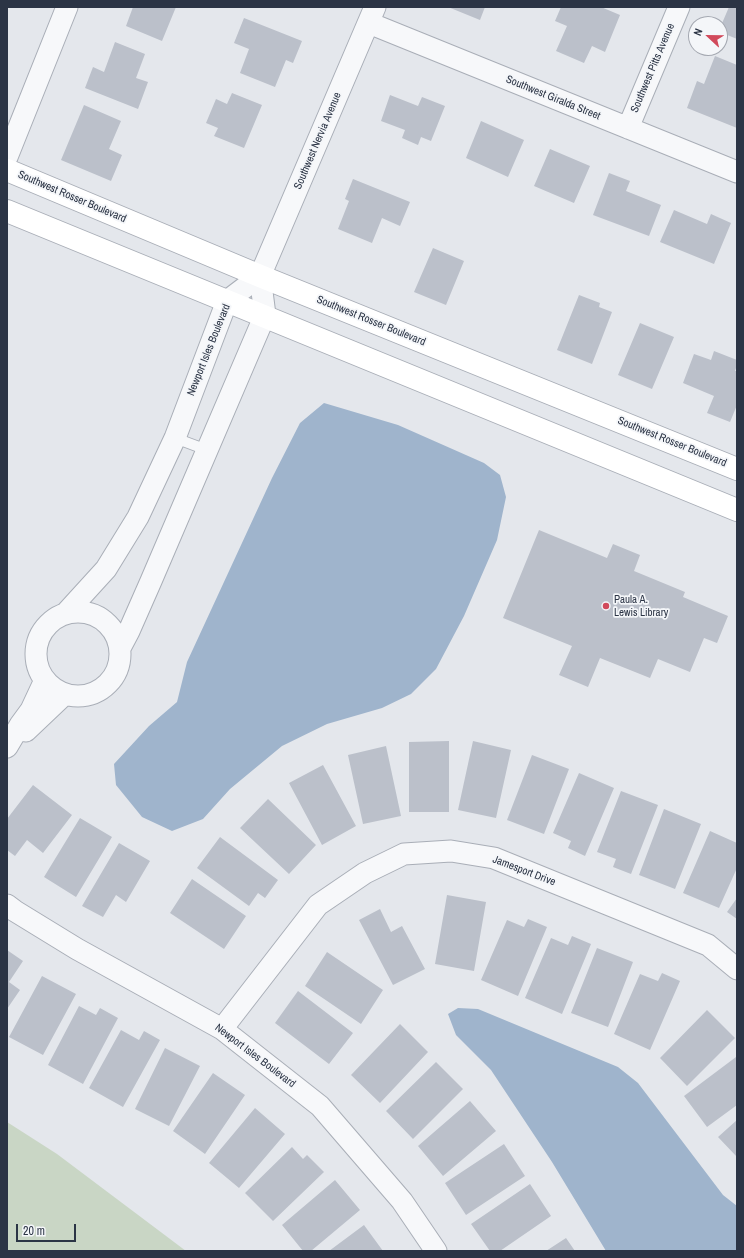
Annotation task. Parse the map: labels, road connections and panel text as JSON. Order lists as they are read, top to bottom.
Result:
{
  "streets": {
    "street": [
      "Southwest Pitts Avenue",
      "Southwest Giralda Street",
      "Southwest Nervia Avenue",
      "Southwest Rosser Boulevard",
      "Newport Isles Boulevard",
      "Jamesport Drive"
    ]
  },
  "crossings": [
    ["Southwest Pitts Avenue", "Southwest Giralda Street"],
    ["Southwest Giralda Street", "Southwest Nervia Avenue"],
    ["Southwest Nervia Avenue", "Southwest Rosser Boulevard"],
    ["Southwest Nervia Avenue", "Newport Isles Boulevard"],
    ["Southwest Rosser Boulevard", "Newport Isles Boulevard"],
    ["Newport Isles Boulevard", "Jamesport Drive"]
  ],
  "places": ["Paula A. Lewis Library"],
  "scale_bar": "20 m",
  "north": "left"
}
